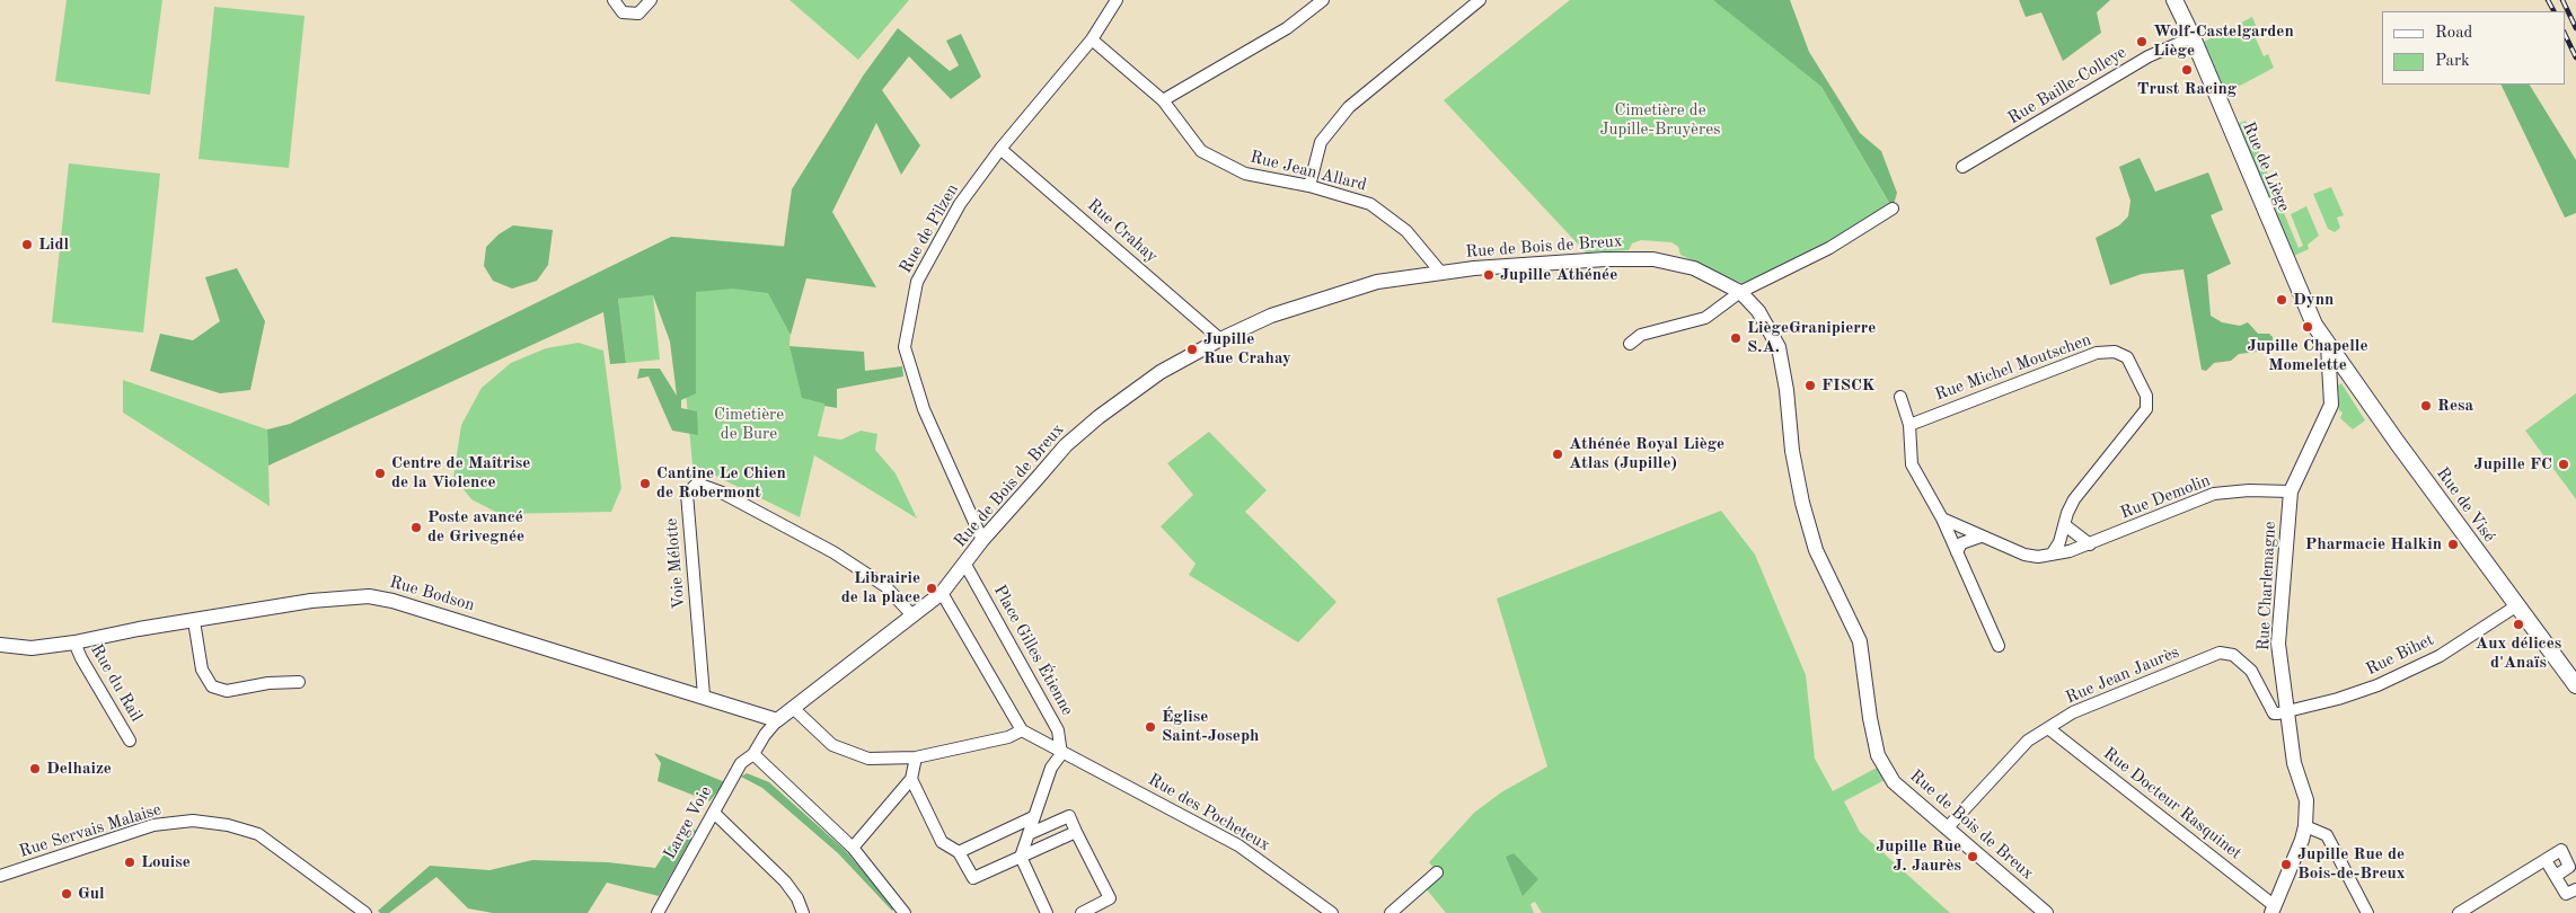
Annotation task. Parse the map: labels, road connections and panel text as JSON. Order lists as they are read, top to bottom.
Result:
{
  "streets": {
    "main road": ["Rue de Liège", "Rue de Visé"],
    "street": [
      "Rue Baille-Colleye",
      "Rue Jean Allard",
      "Rue de Pilzen",
      "Rue Crahay",
      "Rue de Bois de Breux",
      "Rue Michel Moutschen",
      "Rue Demolin",
      "Voie Mélotte",
      "Rue Charlemagne",
      "Rue Bodson",
      "Place Gilles Étienne",
      "Rue Bihet",
      "Rue Jean Jaurès",
      "Rue du Rail",
      "Rue Docteur Rasquinet",
      "Rue des Pocheteux",
      "Large Voie",
      "Rue Servais Malaise"
    ]
  },
  "crossings": [
    ["Rue Baille-Colleye", "Rue de Liège"],
    ["Rue de Liège", "Rue de Visé"],
    ["Rue de Liège", "Rue Charlemagne"],
    ["Rue Jean Allard", "Rue de Pilzen"],
    ["Rue Jean Allard", "Rue de Bois de Breux"],
    ["Rue de Pilzen", "Rue Crahay"],
    ["Rue de Pilzen", "Rue de Bois de Breux"],
    ["Rue Crahay", "Rue de Bois de Breux"],
    ["Rue de Bois de Breux", "Voie Mélotte"],
    ["Rue de Bois de Breux", "Rue Bodson"],
    ["Rue de Bois de Breux", "Place Gilles Étienne"],
    ["Rue de Bois de Breux", "Rue Jean Jaurès"],
    ["Rue de Bois de Breux", "Large Voie"],
    ["Rue Michel Moutschen", "Rue Demolin"],
    ["Rue Demolin", "Rue Charlemagne"],
    ["Rue de Visé", "Rue Charlemagne"],
    ["Rue de Visé", "Rue Bihet"],
    ["Voie Mélotte", "Rue Bodson"],
    ["Rue Charlemagne", "Rue Bihet"],
    ["Rue Charlemagne", "Rue Jean Jaurès"],
    ["Rue Charlemagne", "Rue Docteur Rasquinet"],
    ["Rue Bodson", "Rue du Rail"],
    ["Rue Bodson", "Large Voie"],
    ["Place Gilles Étienne", "Rue des Pocheteux"],
    ["Rue Bihet", "Rue Jean Jaurès"],
    ["Rue Jean Jaurès", "Rue Docteur Rasquinet"]
  ],
  "parks": ["Cimetière de Jupille-Bruyères", "Cimetière de Bure"],
  "places": [
    "Wolf-Castelgarden Liège",
    "Trust Racing",
    "Lidl",
    "Jupille Athénée",
    "Dynn",
    "Jupille Chapelle Momelette",
    "LiègeGranipierre S.A.",
    "Jupille Rue Crahay",
    "FISCK",
    "Resa",
    "Athénée Royal Liège Atlas (Jupille)",
    "Jupille FC",
    "Centre de Maîtrise de la Violence",
    "Cantine Le Chien de Robermont",
    "Poste avancé de Grivegnée",
    "Pharmacie Halkin",
    "Librairie de la place",
    "Aux délices d'Anaïs",
    "Église Saint-Joseph",
    "Delhaize",
    "Jupille Rue J. Jaurès",
    "Louise",
    "Jupille Rue de Bois-de-Breux",
    "Gul"
  ],
  "legend": ["Road", "Park"]
}
